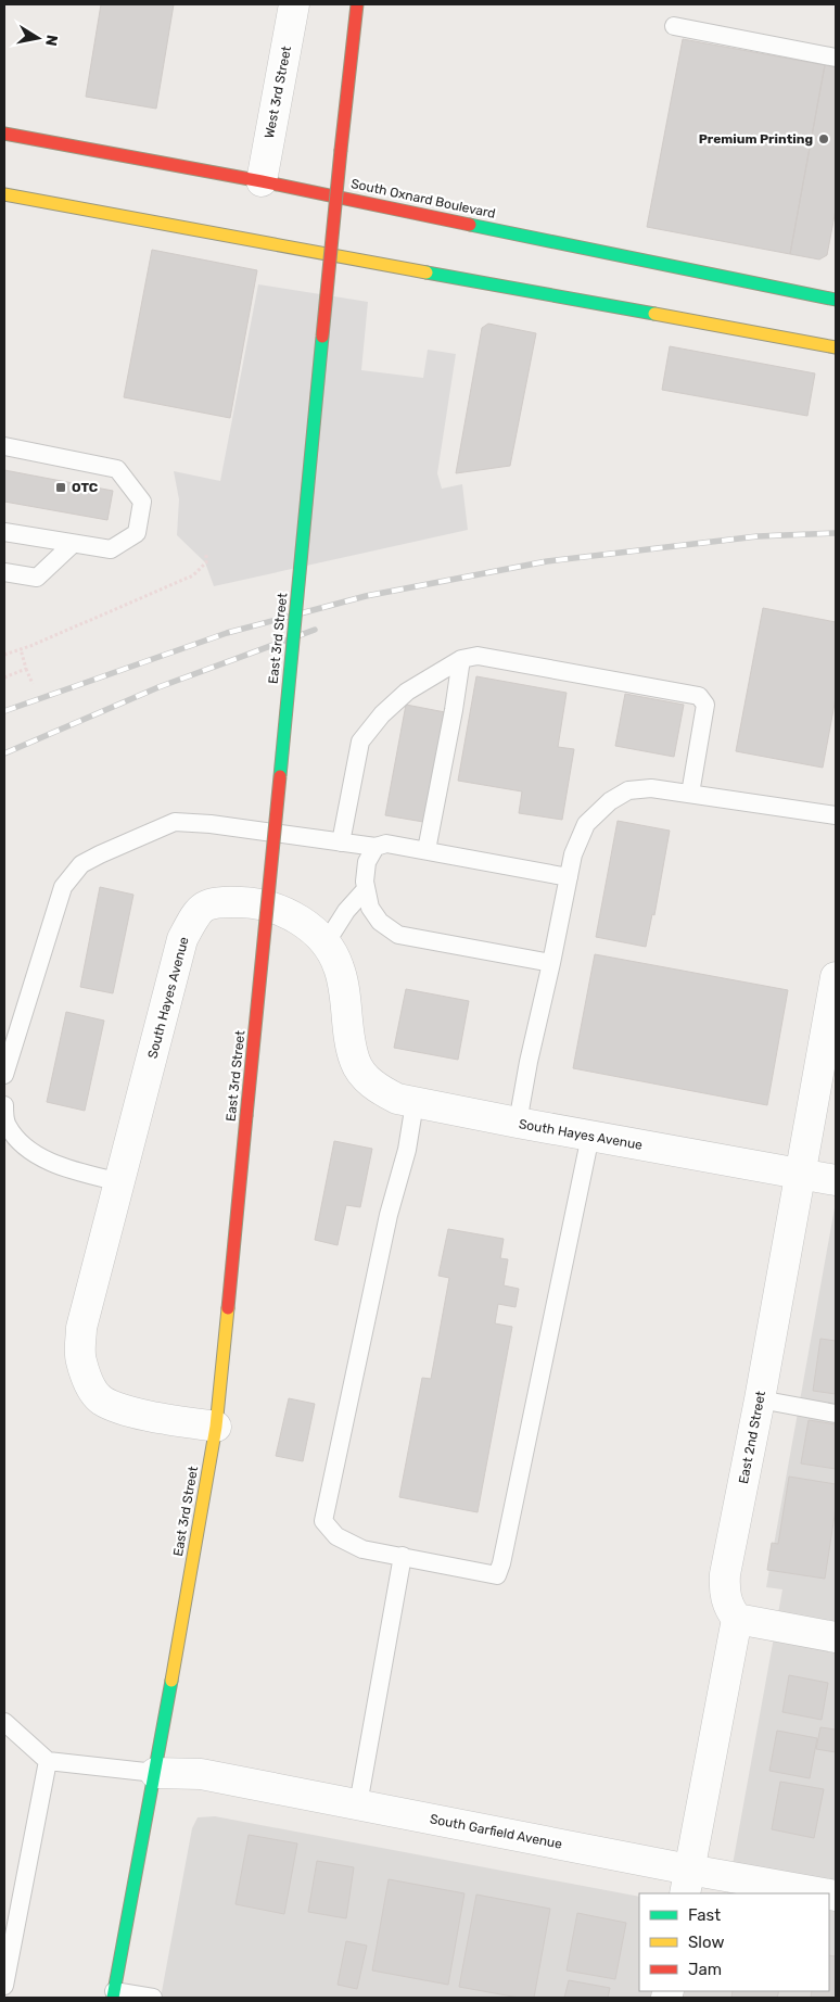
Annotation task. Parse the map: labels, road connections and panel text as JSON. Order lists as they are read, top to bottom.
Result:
{
  "streets": {
    "street": [
      "West 3rd Street",
      "South Oxnard Boulevard",
      "East 3rd Street",
      "South Hayes Avenue",
      "East 2nd Street",
      "South Garfield Avenue"
    ]
  },
  "crossings": [
    ["West 3rd Street", "South Oxnard Boulevard"],
    ["East 3rd Street", "South Hayes Avenue"],
    ["East 3rd Street", "South Garfield Avenue"],
    ["South Hayes Avenue", "East 2nd Street"]
  ],
  "places": {
    "other": ["Premium Printing"],
    "transit": ["OTC"]
  },
  "legend": ["Fast", "Slow", "Jam"],
  "north": "right"
}
